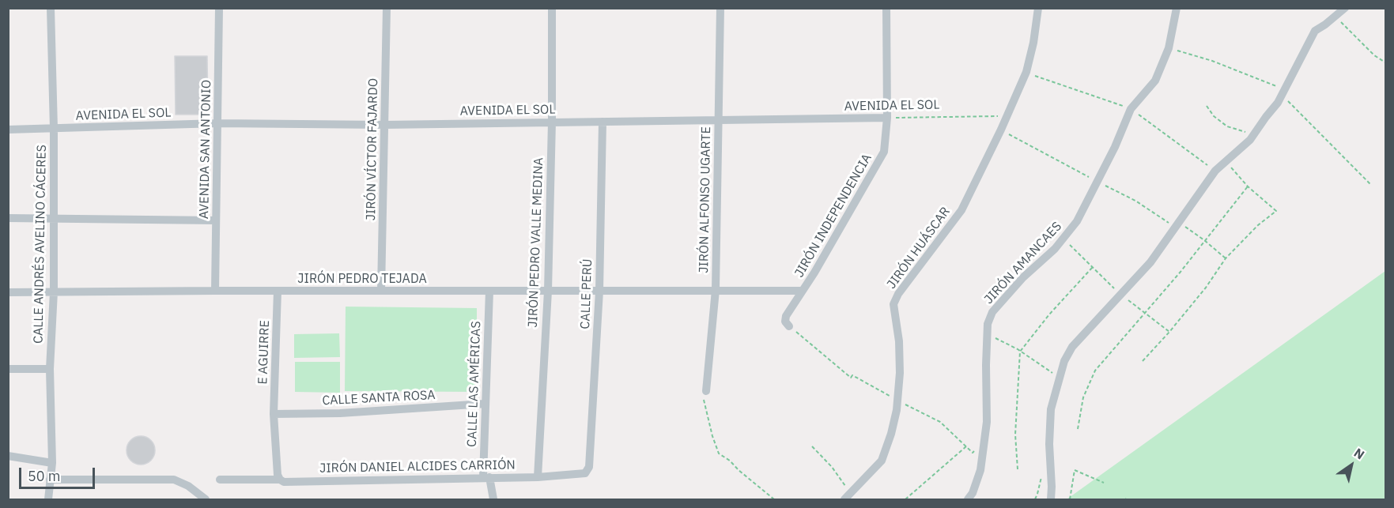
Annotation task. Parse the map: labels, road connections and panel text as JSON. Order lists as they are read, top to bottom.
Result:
{
  "streets": {
    "street": [
      "AVENIDA EL SOL",
      "AVENIDA SAN ANTONIO",
      "JIRÓN VÍCTOR FAJARDO",
      "JIRÓN ALFONSO UGARTE",
      "JIRÓN INDEPENDENCIA",
      "JIRÓN PEDRO VALLE MEDINA",
      "CALLE ANDRÉS AVELINO CÁCERES",
      "JIRÓN HUÁSCAR",
      "JIRÓN AMANCAES",
      "JIRÓN PEDRO TEJADA",
      "CALLE PERÚ",
      "E AGUIRRE",
      "CALLE LAS AMÉRICAS",
      "CALLE SANTA ROSA",
      "JIRÓN DANIEL ALCIDES CARRIÓN"
    ]
  },
  "crossings": [
    ["AVENIDA EL SOL", "AVENIDA SAN ANTONIO"],
    ["AVENIDA EL SOL", "JIRÓN VÍCTOR FAJARDO"],
    ["AVENIDA EL SOL", "JIRÓN ALFONSO UGARTE"],
    ["AVENIDA EL SOL", "JIRÓN INDEPENDENCIA"],
    ["AVENIDA EL SOL", "JIRÓN PEDRO VALLE MEDINA"],
    ["AVENIDA EL SOL", "CALLE ANDRÉS AVELINO CÁCERES"],
    ["AVENIDA EL SOL", "JIRÓN HUÁSCAR"],
    ["AVENIDA EL SOL", "CALLE PERÚ"],
    ["AVENIDA SAN ANTONIO", "JIRÓN PEDRO TEJADA"],
    ["JIRÓN VÍCTOR FAJARDO", "JIRÓN PEDRO TEJADA"],
    ["JIRÓN ALFONSO UGARTE", "JIRÓN INDEPENDENCIA"],
    ["JIRÓN ALFONSO UGARTE", "JIRÓN PEDRO TEJADA"],
    ["JIRÓN INDEPENDENCIA", "JIRÓN PEDRO TEJADA"],
    ["JIRÓN PEDRO VALLE MEDINA", "JIRÓN PEDRO TEJADA"],
    ["JIRÓN PEDRO VALLE MEDINA", "JIRÓN DANIEL ALCIDES CARRIÓN"],
    ["CALLE ANDRÉS AVELINO CÁCERES", "JIRÓN PEDRO TEJADA"],
    ["JIRÓN PEDRO TEJADA", "CALLE PERÚ"],
    ["JIRÓN PEDRO TEJADA", "E AGUIRRE"],
    ["JIRÓN PEDRO TEJADA", "CALLE LAS AMÉRICAS"],
    ["CALLE PERÚ", "JIRÓN DANIEL ALCIDES CARRIÓN"],
    ["E AGUIRRE", "CALLE SANTA ROSA"],
    ["E AGUIRRE", "JIRÓN DANIEL ALCIDES CARRIÓN"],
    ["CALLE LAS AMÉRICAS", "CALLE SANTA ROSA"],
    ["CALLE LAS AMÉRICAS", "JIRÓN DANIEL ALCIDES CARRIÓN"]
  ],
  "scale_bar": "50 m",
  "north": "top right"
}
